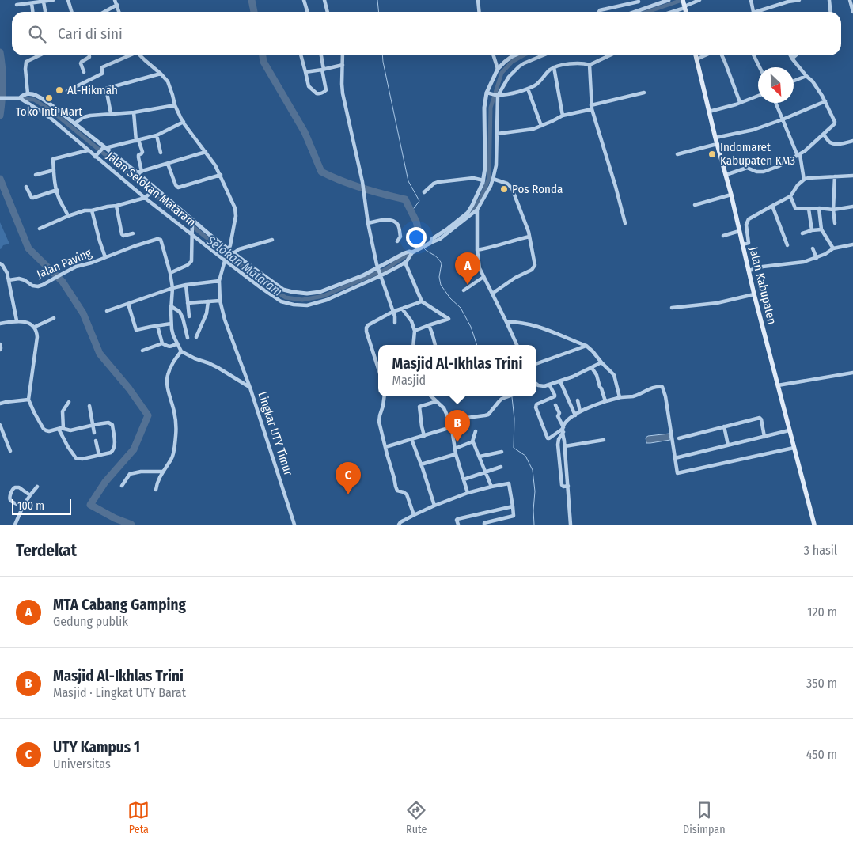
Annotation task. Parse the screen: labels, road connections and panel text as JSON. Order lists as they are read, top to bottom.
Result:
{
  "streets": {
    "main road": ["Jalan Kabupaten"],
    "street": ["Jalan Selokan Mataram", "Jalan Paving", "Lingkar UTY Timur"]
  },
  "crossings": [
    ["Jalan Selokan Mataram", "Lingkar UTY Timur"]
  ],
  "water": ["Selokan Mataram"],
  "places": [
    "Al-Hikmah",
    "Toko Inti Mart",
    "Indomaret Kabupaten KM3",
    "Pos Ronda"
  ],
  "scale_bar": "100 m",
  "north": "bottom right",
  "page": {
    "search": "Cari di sini",
    "pins": ["A", "B", "C"],
    "popup": ["Masjid Al-Ikhlas Trini", "Masjid"],
    "scale": "100 m",
    "heading": ["Terdekat", "3 hasil"],
    "list": [
      {
        "mark": "A",
        "name": "MTA Cabang Gamping",
        "note": "Gedung publik",
        "value": "120 m"
      },
      {
        "mark": "B",
        "name": "Masjid Al-Ikhlas Trini",
        "note": "Masjid · Lingkat UTY Barat",
        "value": "350 m"
      },
      {
        "mark": "C",
        "name": "UTY Kampus 1",
        "note": "Universitas",
        "value": "450 m"
      }
    ],
    "nav": ["Peta", "Rute", "Disimpan"]
  }
}
